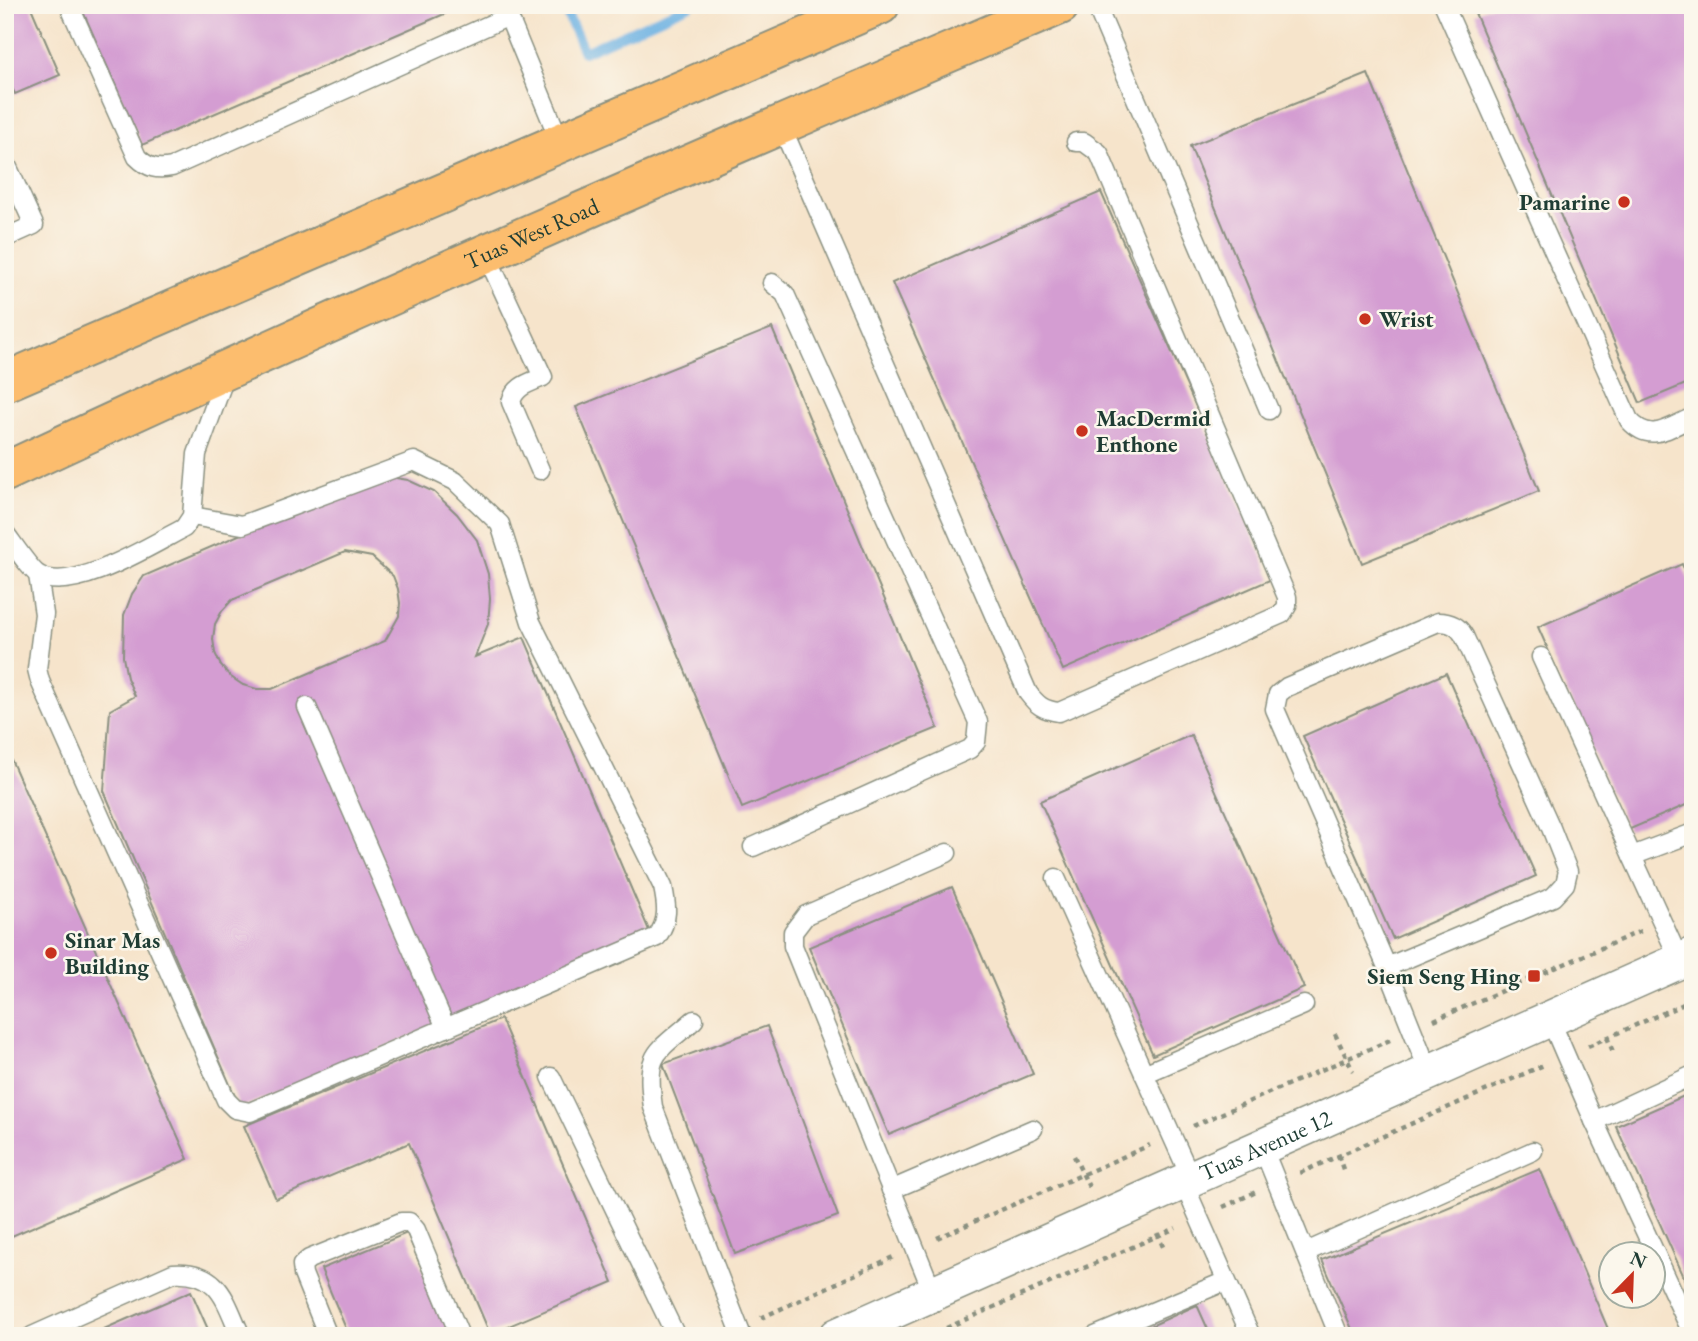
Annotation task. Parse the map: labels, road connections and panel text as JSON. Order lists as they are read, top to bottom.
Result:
{
  "streets": {
    "main road": ["Tuas West Road"],
    "street": ["Tuas Avenue 12"]
  },
  "places": {
    "other": [
      "Pamarine",
      "Wrist",
      "MacDermid Enthone",
      "Sinar Mas Building"
    ],
    "transit": ["Siem Seng Hing"]
  },
  "north": "top right"
}
